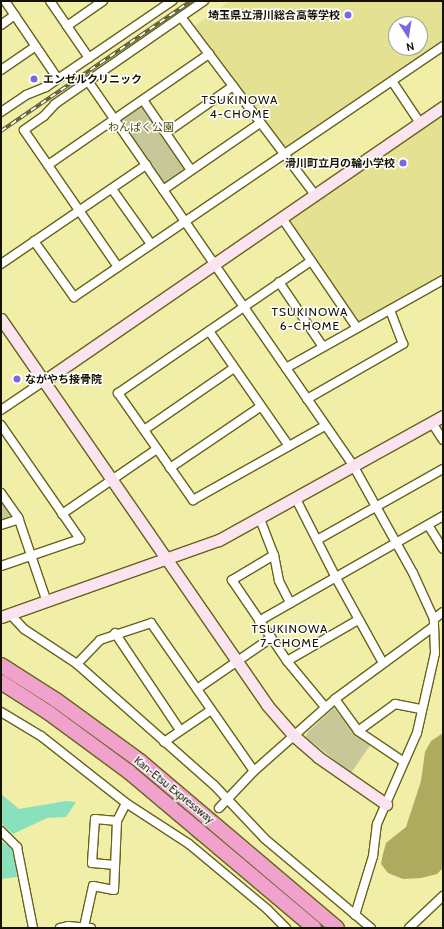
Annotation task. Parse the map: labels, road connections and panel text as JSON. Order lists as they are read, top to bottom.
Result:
{
  "streets": {
    "highway": ["Kan-Etsu Expressway"]
  },
  "districts": ["TSUKINOWA 4-CHOME", "TSUKINOWA 6-CHOME", "TSUKINOWA 7-CHOME"],
  "parks": ["わんぱく公園"],
  "places": [
    "埼玉県立滑川総合高等学校",
    "エンゼルクリニック",
    "滑川町立月の輪小学校",
    "ながやち接骨院"
  ],
  "north": "bottom"
}
